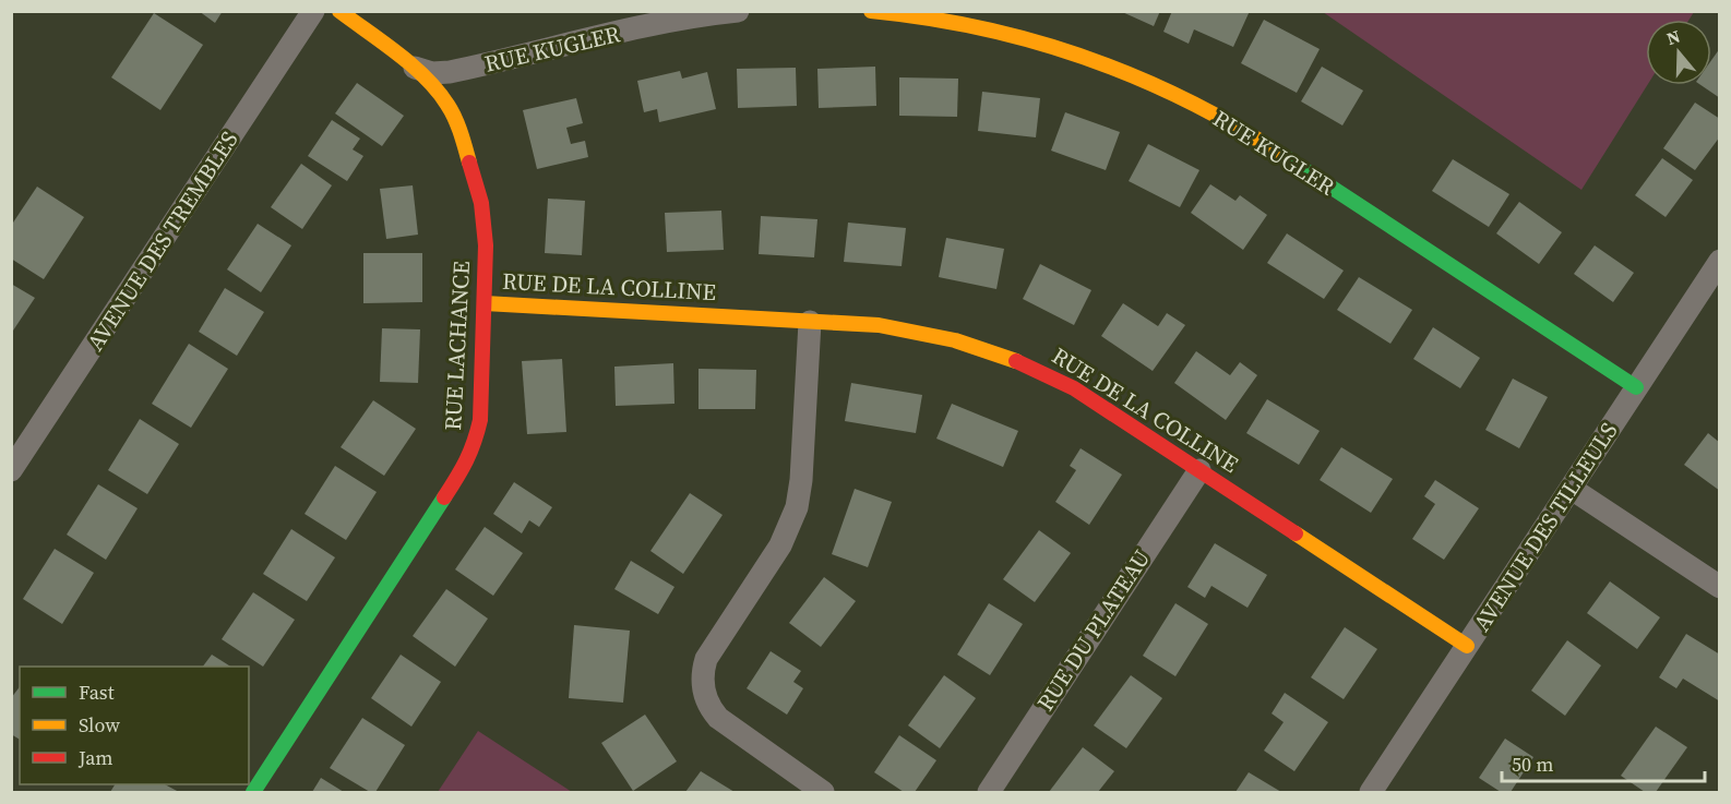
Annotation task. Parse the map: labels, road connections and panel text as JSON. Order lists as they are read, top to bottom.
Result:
{
  "streets": {
    "street": [
      "RUE KUGLER",
      "AVENUE DES TREMBLES",
      "RUE DE LA COLLINE",
      "RUE LACHANCE",
      "AVENUE DES TILLEULS",
      "RUE DU PLATEAU"
    ]
  },
  "crossings": [
    ["RUE KUGLER", "RUE LACHANCE"],
    ["RUE KUGLER", "AVENUE DES TILLEULS"],
    ["RUE DE LA COLLINE", "RUE LACHANCE"],
    ["RUE DE LA COLLINE", "AVENUE DES TILLEULS"],
    ["RUE DE LA COLLINE", "RUE DU PLATEAU"]
  ],
  "legend": ["Fast", "Slow", "Jam"],
  "scale_bar": "50 m",
  "north": "top"
}
